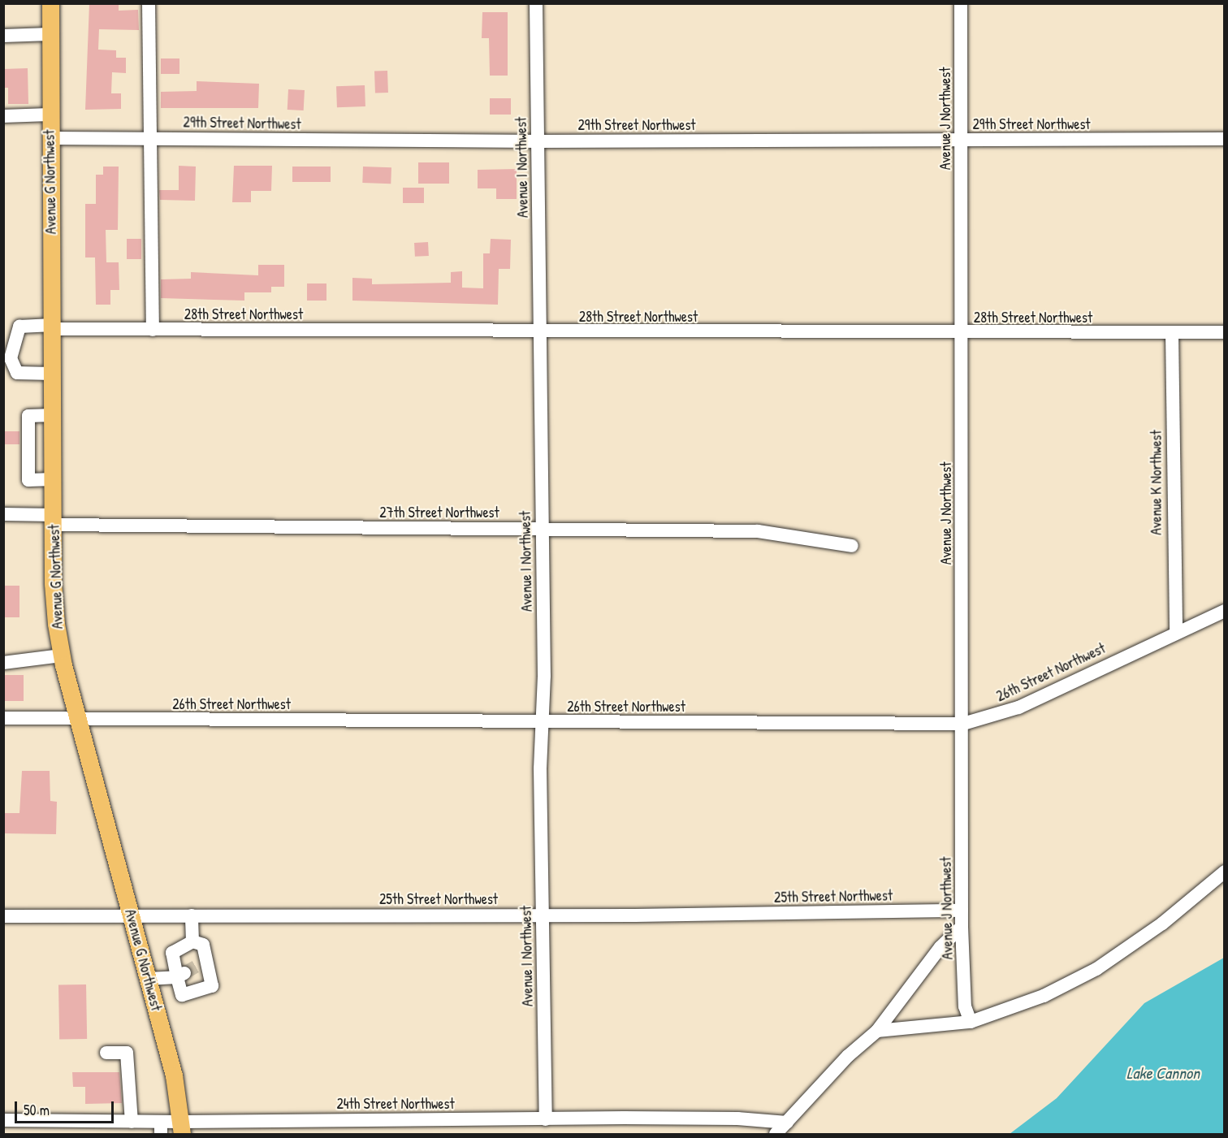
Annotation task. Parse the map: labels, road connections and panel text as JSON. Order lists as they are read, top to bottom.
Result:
{
  "streets": {
    "main road": ["Avenue G Northwest"],
    "street": [
      "Avenue J Northwest",
      "29th Street Northwest",
      "Avenue I Northwest",
      "28th Street Northwest",
      "Avenue K Northwest",
      "27th Street Northwest",
      "26th Street Northwest",
      "25th Street Northwest",
      "24th Street Northwest"
    ]
  },
  "crossings": [
    ["Avenue J Northwest", "29th Street Northwest"],
    ["Avenue J Northwest", "28th Street Northwest"],
    ["Avenue J Northwest", "26th Street Northwest"],
    ["Avenue J Northwest", "25th Street Northwest"],
    ["29th Street Northwest", "Avenue I Northwest"],
    ["29th Street Northwest", "Avenue G Northwest"],
    ["Avenue I Northwest", "28th Street Northwest"],
    ["Avenue I Northwest", "27th Street Northwest"],
    ["Avenue I Northwest", "26th Street Northwest"],
    ["Avenue I Northwest", "25th Street Northwest"],
    ["Avenue I Northwest", "24th Street Northwest"],
    ["Avenue G Northwest", "28th Street Northwest"],
    ["Avenue G Northwest", "27th Street Northwest"],
    ["Avenue G Northwest", "26th Street Northwest"],
    ["Avenue G Northwest", "25th Street Northwest"],
    ["Avenue G Northwest", "24th Street Northwest"],
    ["28th Street Northwest", "Avenue K Northwest"],
    ["Avenue K Northwest", "26th Street Northwest"]
  ],
  "water": ["Lake Cannon"],
  "scale_bar": "50 m"
}
